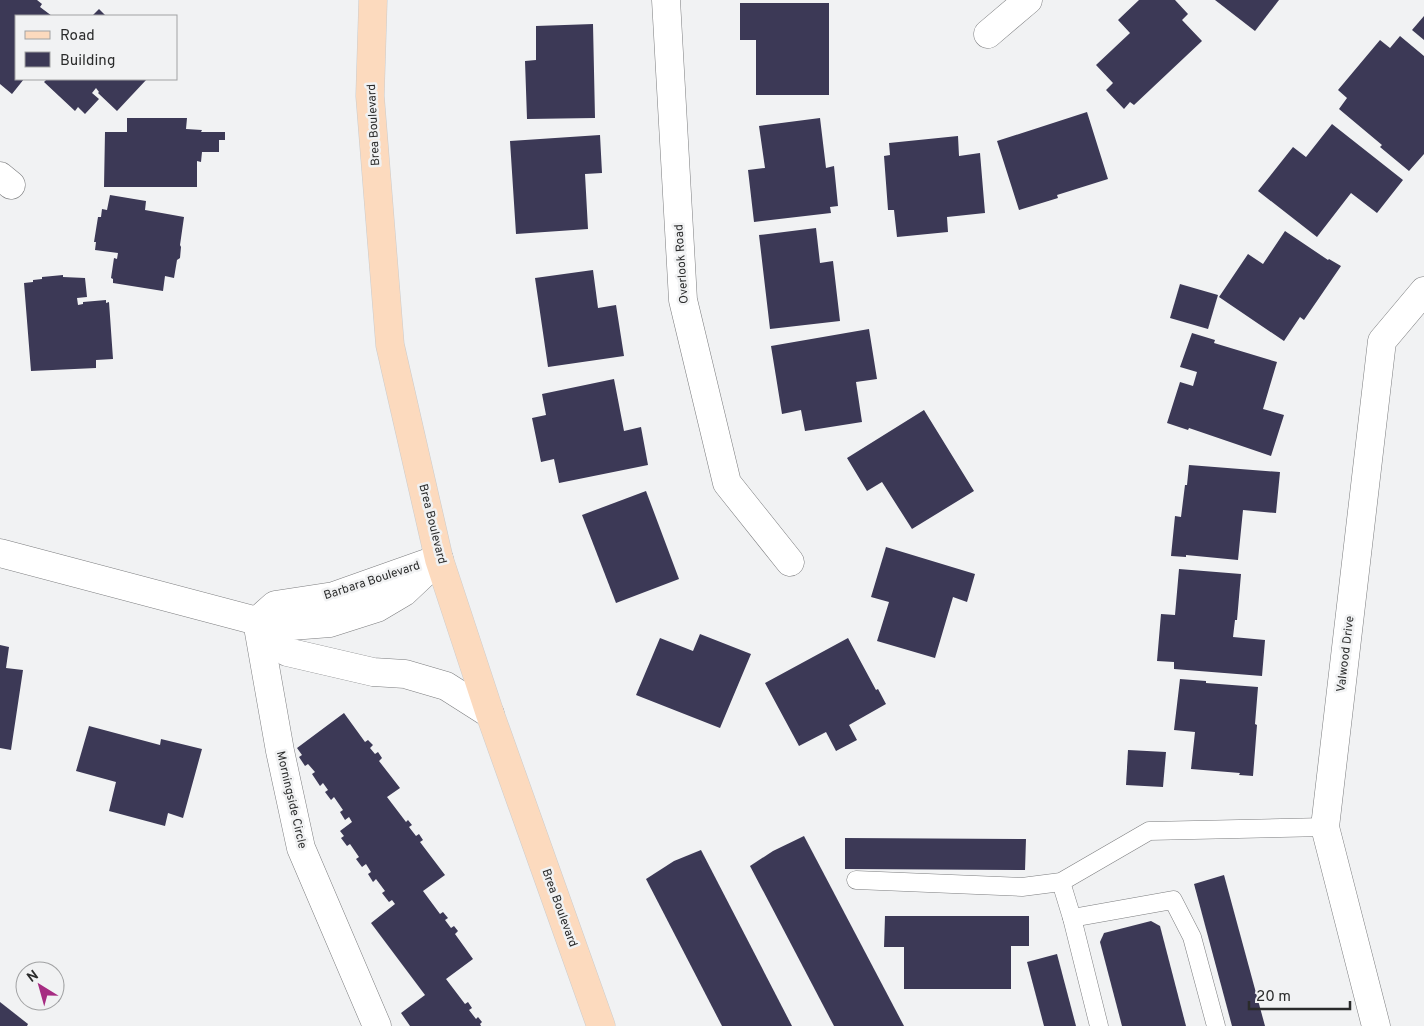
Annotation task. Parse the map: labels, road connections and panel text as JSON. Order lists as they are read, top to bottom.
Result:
{
  "streets": {
    "main road": ["Brea Boulevard"],
    "street": [
      "Overlook Road",
      "Barbara Boulevard",
      "Valwood Drive",
      "Morningside Circle"
    ]
  },
  "crossings": [
    ["Brea Boulevard", "Barbara Boulevard"],
    ["Barbara Boulevard", "Morningside Circle"]
  ],
  "legend": ["Road", "Building"],
  "scale_bar": "20 m",
  "north": "top left"
}
